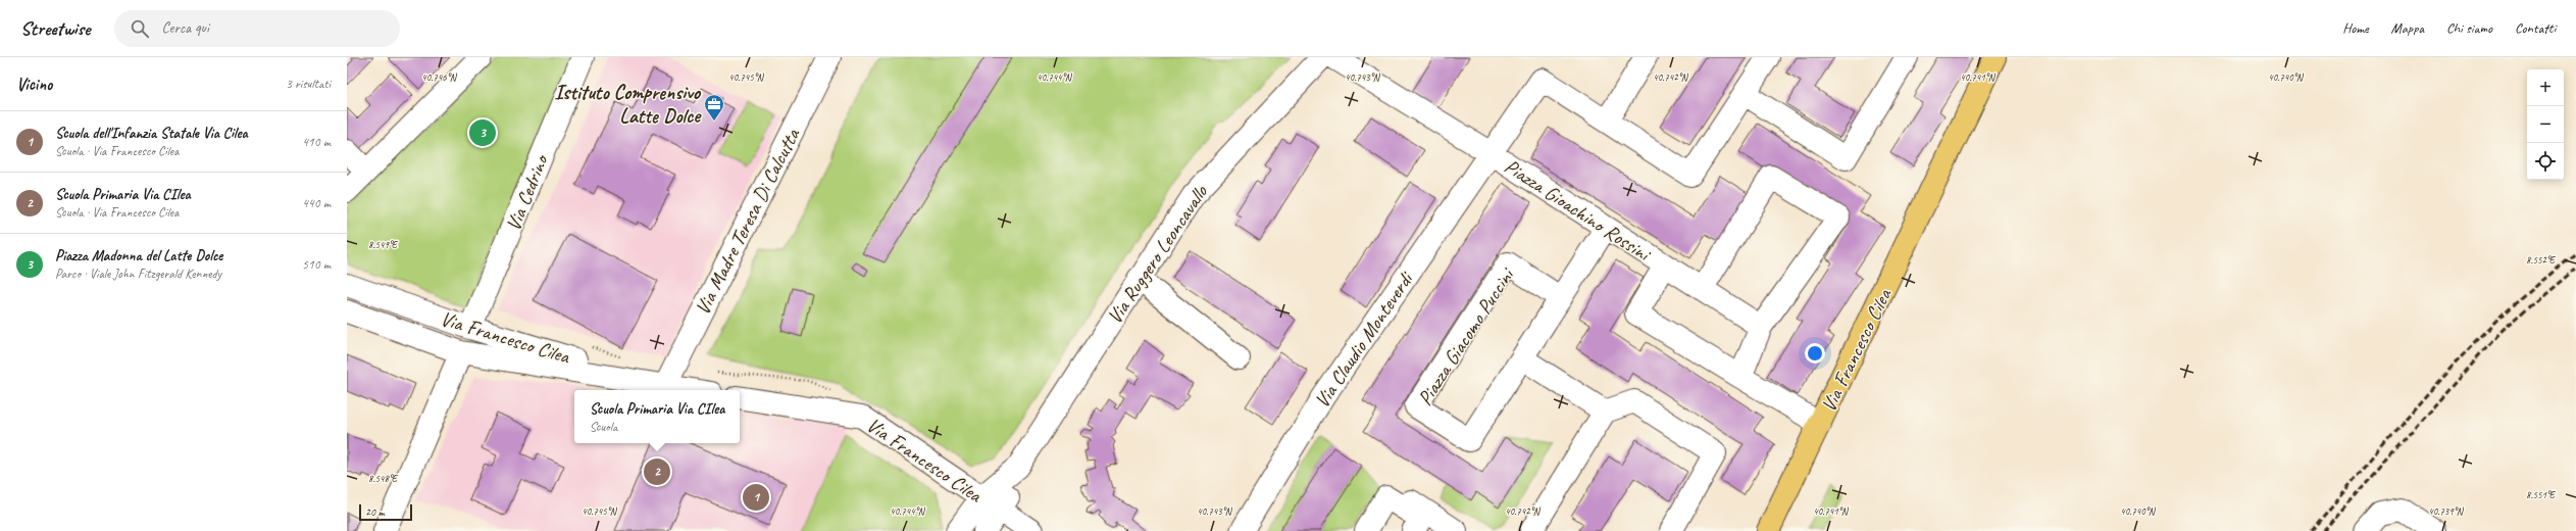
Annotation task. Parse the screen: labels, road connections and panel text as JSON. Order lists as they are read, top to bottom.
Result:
{
  "streets": {
    "main road": ["Via Francesco Cilea"],
    "street": [
      "Via Cedrino",
      "Piazza Gioachino Rossini",
      "Via Madre Teresa Di Calcutta",
      "Via Ruggero Leoncavallo",
      "Piazza Giacomo Puccini",
      "Via Claudio Monteverdi"
    ]
  },
  "crossings": [
    ["Via Cedrino", "Via Francesco Cilea"],
    ["Piazza Gioachino Rossini", "Via Francesco Cilea"],
    ["Piazza Gioachino Rossini", "Piazza Giacomo Puccini"],
    ["Piazza Gioachino Rossini", "Via Claudio Monteverdi"],
    ["Via Madre Teresa Di Calcutta", "Via Francesco Cilea"],
    ["Via Ruggero Leoncavallo", "Via Francesco Cilea"]
  ],
  "places": {
    "office": ["Istituto Comprensivo Latte Dolce"]
  },
  "scale_bar": "20 m",
  "page": {
    "header": "Streetwise",
    "search": "Cerca qui",
    "nav": [
      "Home",
      "Mappa",
      "Chi siamo",
      "Contatti"
    ],
    "heading": ["Vicino", "3 risultati"],
    "map_buttons": ["+", "−"],
    "list": [
      {
        "mark": "1",
        "name": "Scuola dell'Infanzia Statale Via Cilea",
        "note": "Scuola · Via Francesco Cilea",
        "value": "410 m"
      },
      {
        "mark": "2",
        "name": "Scuola Primaria Via CIlea",
        "note": "Scuola · Via Francesco Cilea",
        "value": "440 m"
      },
      {
        "mark": "3",
        "name": "Piazza Madonna del Latte Dolce",
        "note": "Parco · Viale John Fitzgerald Kennedy",
        "value": "510 m"
      }
    ],
    "pins": ["3", "2", "1"],
    "popup": ["Scuola Primaria Via CIlea", "Scuola"],
    "scale": "20 m"
  },
  "coordinates": [
    "40.746°N",
    "40.745°N",
    "40.744°N",
    "40.743°N",
    "40.742°N",
    "40.741°N",
    "40.740°N",
    "8.549°E",
    "8.552°E",
    "8.548°E",
    "8.551°E",
    "40.739°N"
  ]
}
